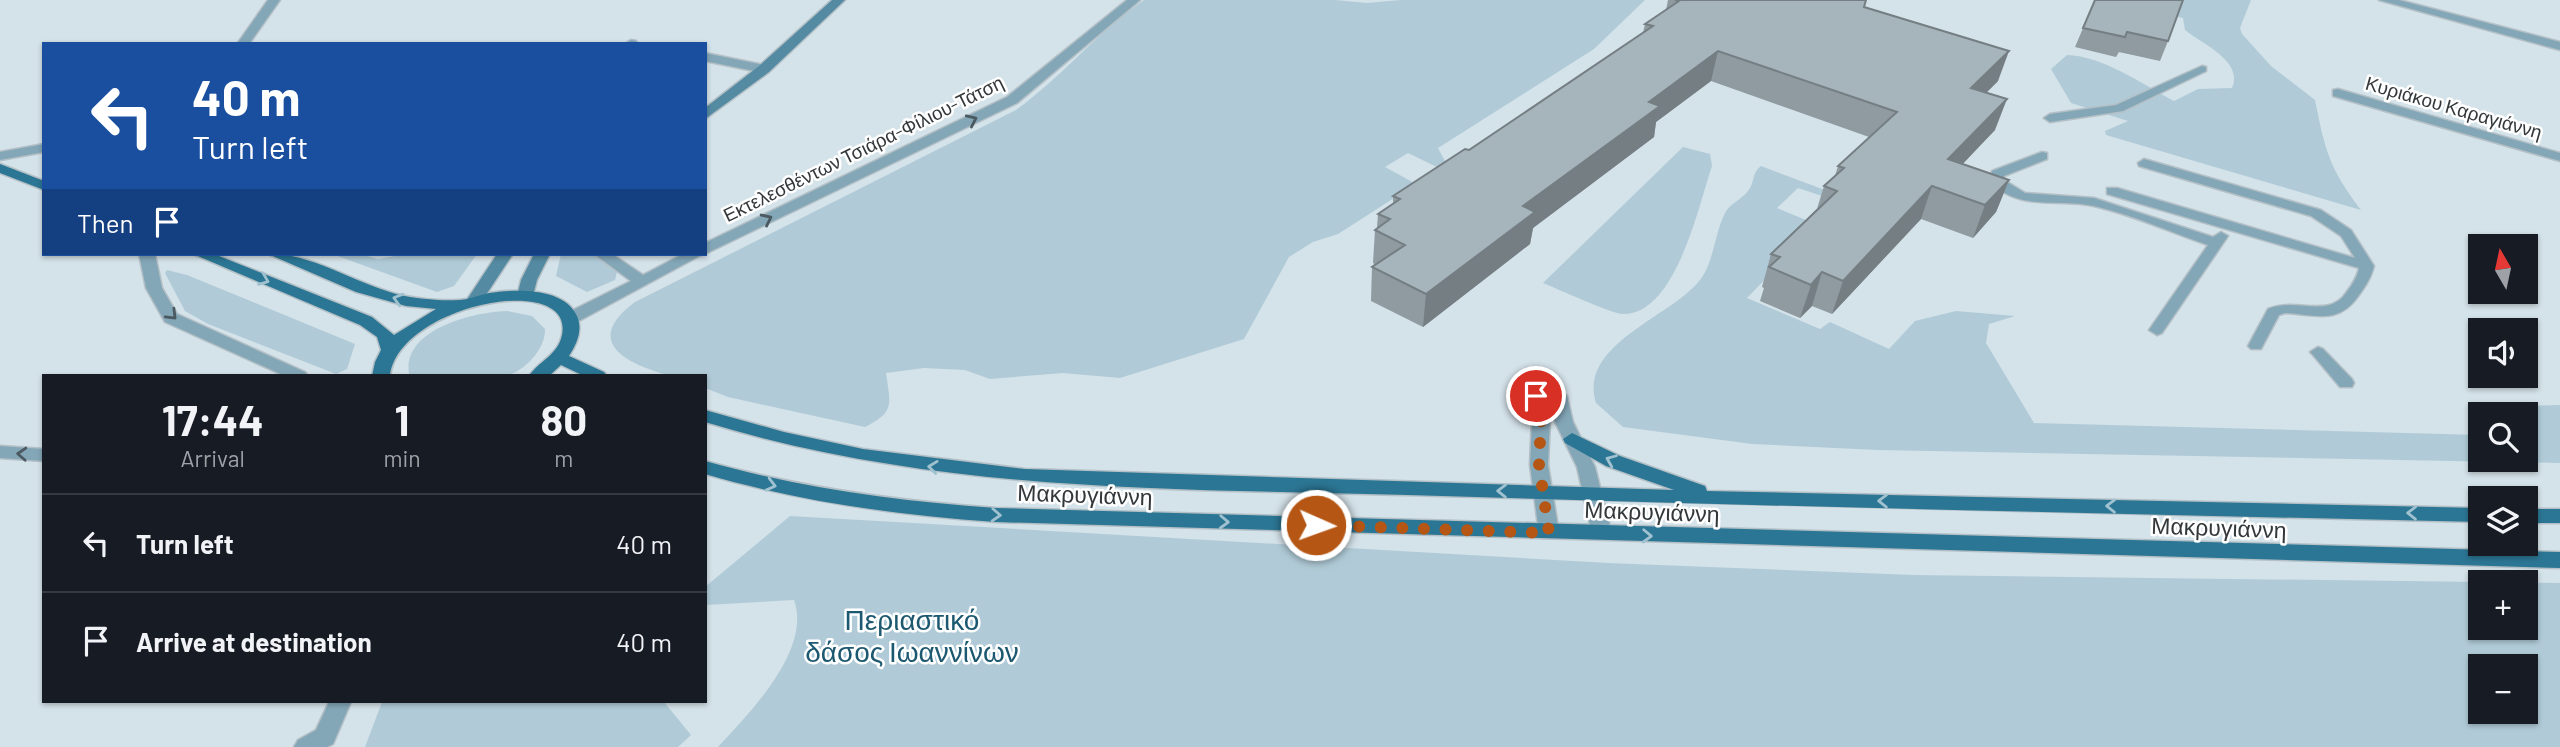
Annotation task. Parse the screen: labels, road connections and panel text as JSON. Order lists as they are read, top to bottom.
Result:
{
  "streets": {
    "main road": ["Μακρυγιάννη"],
    "street": ["Κυριάκου Καραγιάννη", "Εκτελεσθέντων Τσιάρα-Φίλιου-Τάτση"]
  },
  "one_way": ["Εκτελεσθέντων Τσιάρα-Φίλιου-Τάτση"],
  "parks": ["Περιαστικό δάσος Ιωαννίνων"],
  "north": "top",
  "page": {
    "turn": ["40 m", "Turn left"],
    "then": "Then",
    "map_buttons": ["+", "−"],
    "eta": [
      "17:44",
      "Arrival",
      "1",
      "min",
      "80",
      "m"
    ],
    "list": [
      {
        "name": "Turn left",
        "value": "40 m"
      },
      {
        "name": "Arrive at destination",
        "value": "40 m"
      }
    ]
  }
}
